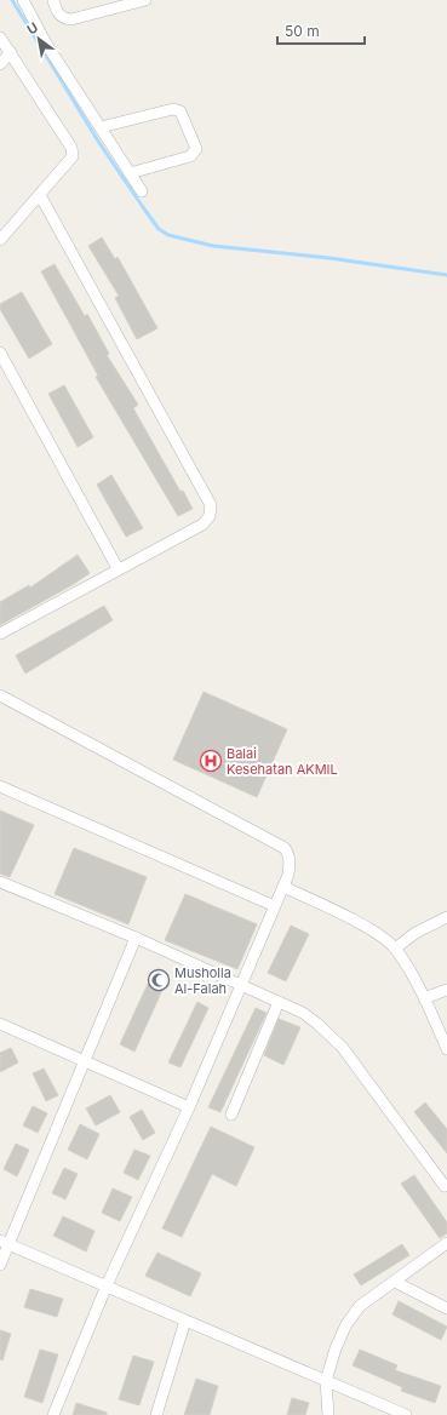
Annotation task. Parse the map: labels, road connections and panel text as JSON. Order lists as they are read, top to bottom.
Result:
{
  "places": {
    "hospital": ["Balai Kesehatan AKMIL"],
    "mosque": ["Musholla Al-Falah"]
  },
  "scale_bar": "50 m",
  "north": "top left"
}
